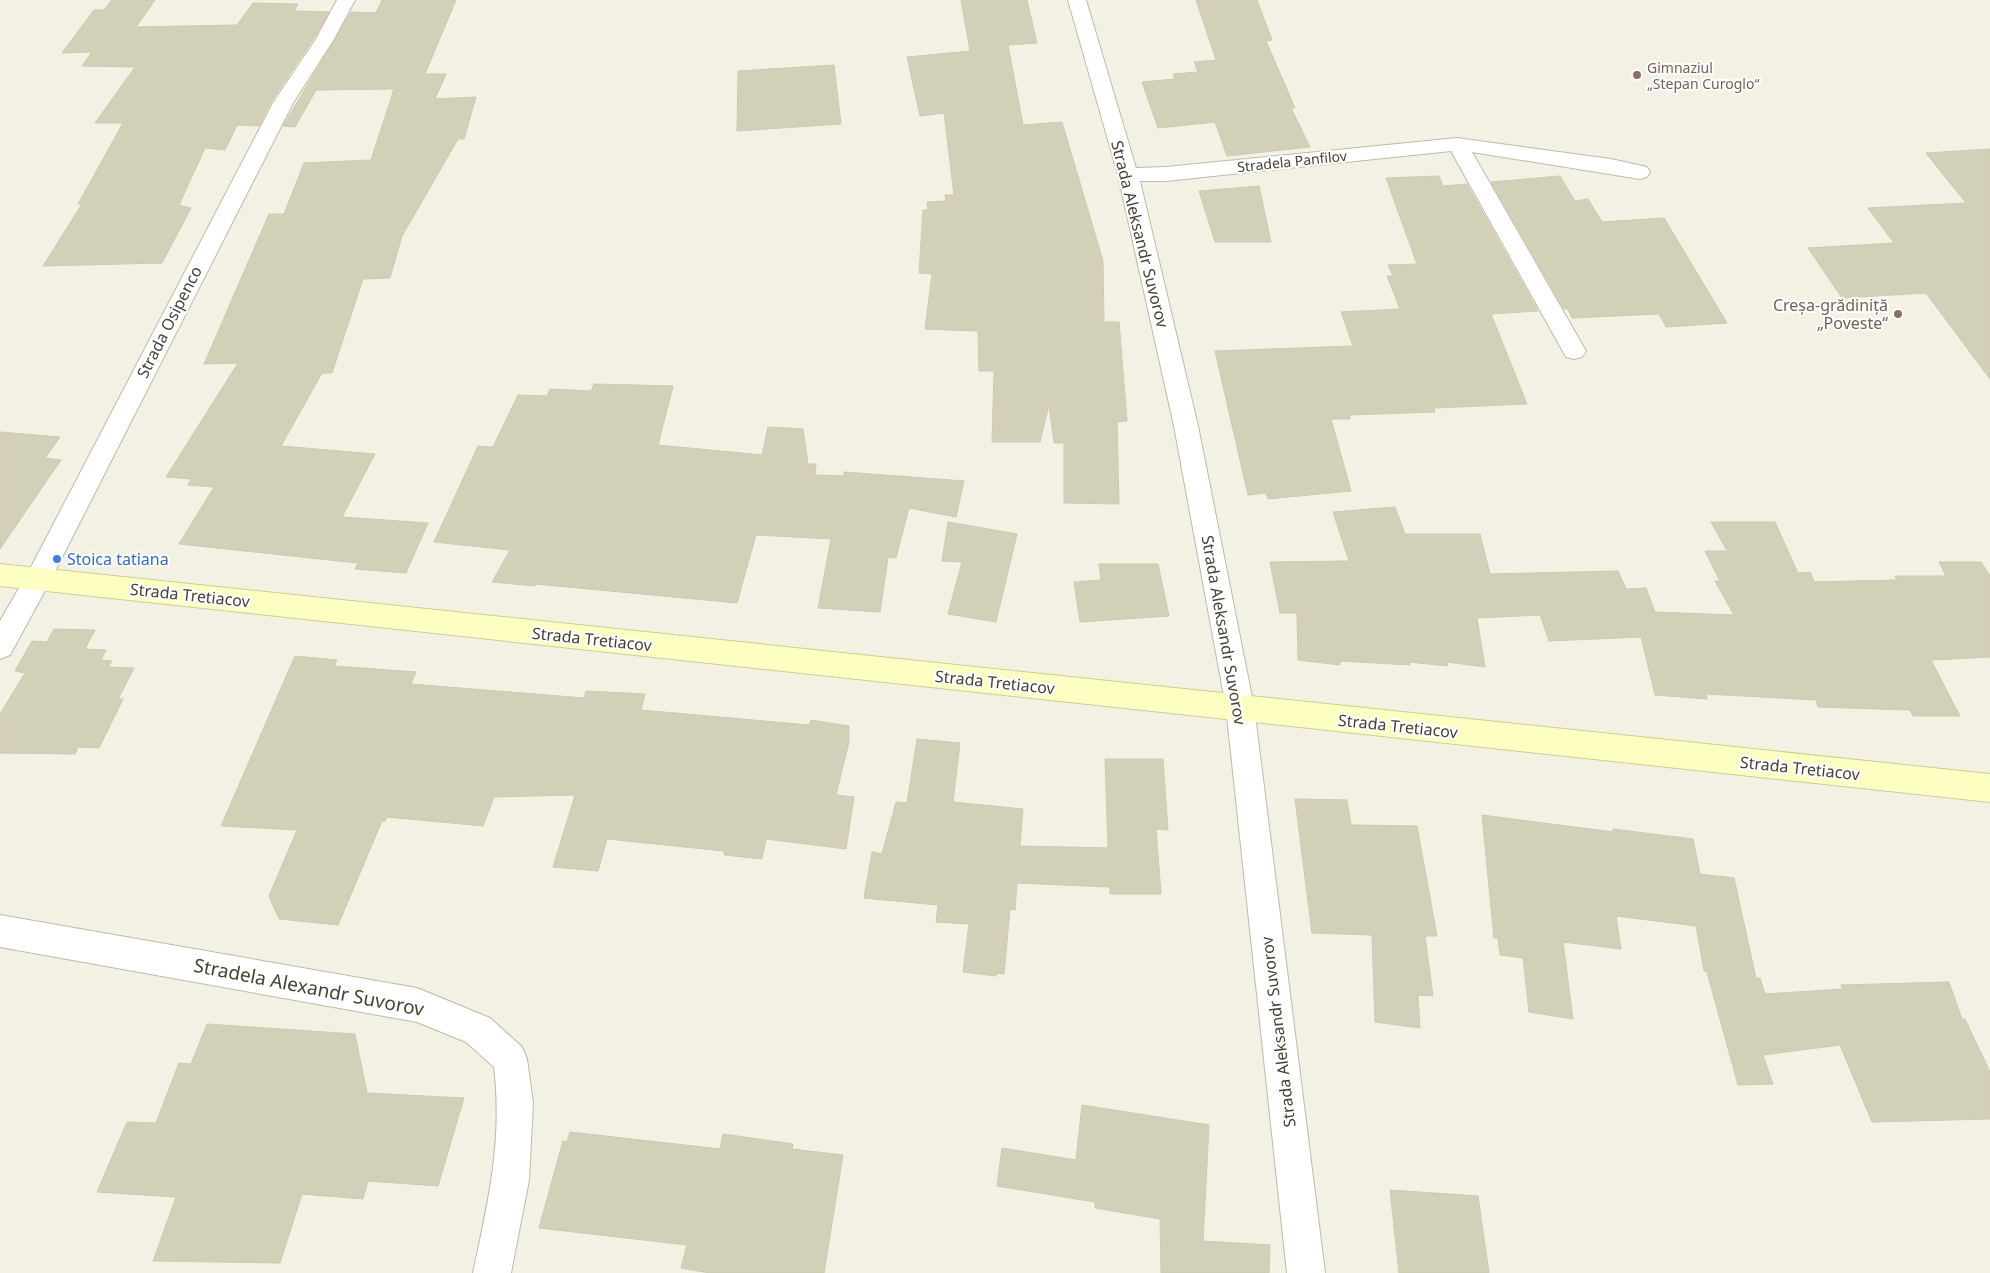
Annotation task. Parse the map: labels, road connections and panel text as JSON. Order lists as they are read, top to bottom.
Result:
{
  "streets": {
    "street": [
      "Stradela Panfilov",
      "Strada Aleksandr Suvorov",
      "Strada Osipenco",
      "Strada Tretiacov",
      "Stradela Alexandr Suvorov"
    ]
  },
  "crossings": [
    ["Stradela Panfilov", "Strada Aleksandr Suvorov"],
    ["Strada Aleksandr Suvorov", "Strada Tretiacov"],
    ["Strada Osipenco", "Strada Tretiacov"]
  ],
  "places": ["Gimnaziul „Stepan Curoglo“", "Creșa-grădiniță „Poveste“", "Stoica tatiana"]
}
